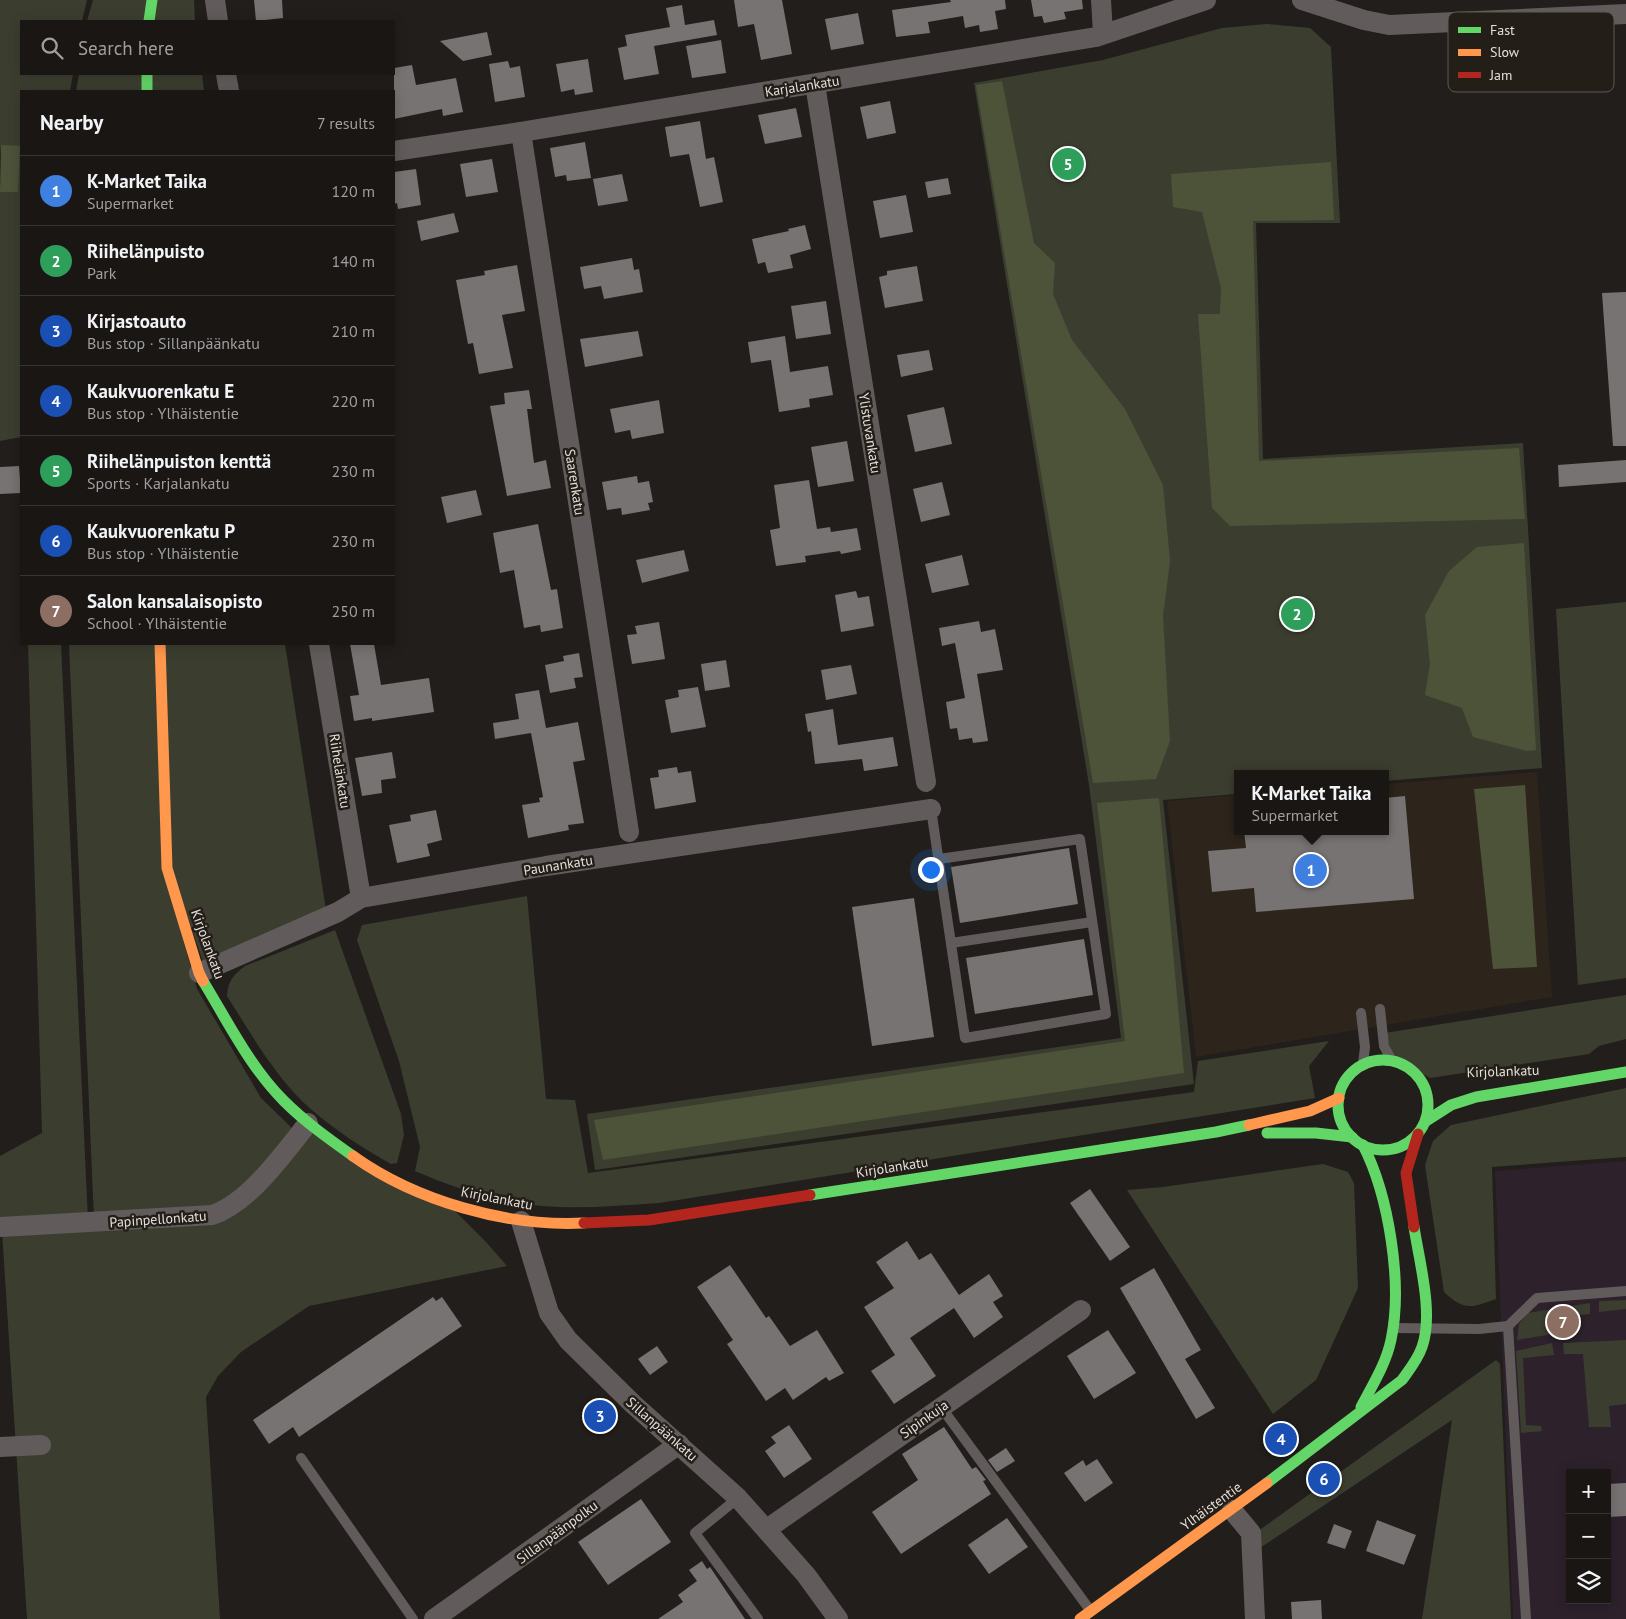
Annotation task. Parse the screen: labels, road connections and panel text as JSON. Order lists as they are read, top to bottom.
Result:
{
  "streets": {
    "main road": ["Kirjolankatu", "Ylhäistentie"],
    "street": [
      "Karjalankatu",
      "Ylistuvankatu",
      "Saarenkatu",
      "Riihelänkatu",
      "Paunankatu",
      "Papinpellonkatu",
      "Sipinkuja",
      "Sillanpäänkatu",
      "Sillanpäänpolku"
    ]
  },
  "crossings": [
    ["Karjalankatu", "Ylistuvankatu"],
    ["Karjalankatu", "Saarenkatu"],
    ["Riihelänkatu", "Paunankatu"],
    ["Paunankatu", "Kirjolankatu"],
    ["Kirjolankatu", "Papinpellonkatu"],
    ["Kirjolankatu", "Sillanpäänkatu"],
    ["Kirjolankatu", "Ylhäistentie"],
    ["Sipinkuja", "Sillanpäänkatu"],
    ["Sillanpäänkatu", "Sillanpäänpolku"]
  ],
  "legend": ["Fast", "Slow", "Jam"],
  "page": {
    "search": "Search here",
    "heading": ["Nearby", "7 results"],
    "pins": [
      "5",
      "2",
      "1",
      "7",
      "3",
      "4",
      "6"
    ],
    "list": [
      {
        "mark": "1",
        "name": "K-Market Taika",
        "note": "Supermarket",
        "value": "120 m"
      },
      {
        "mark": "2",
        "name": "Riihelänpuisto",
        "note": "Park",
        "value": "140 m"
      },
      {
        "mark": "3",
        "name": "Kirjastoauto",
        "note": "Bus stop · Sillanpäänkatu",
        "value": "210 m"
      },
      {
        "mark": "4",
        "name": "Kaukvuorenkatu E",
        "note": "Bus stop · Ylhäistentie",
        "value": "220 m"
      },
      {
        "mark": "5",
        "name": "Riihelänpuiston kenttä",
        "note": "Sports · Karjalankatu",
        "value": "230 m"
      },
      {
        "mark": "6",
        "name": "Kaukvuorenkatu P",
        "note": "Bus stop · Ylhäistentie",
        "value": "230 m"
      },
      {
        "mark": "7",
        "name": "Salon kansalaisopisto",
        "note": "School · Ylhäistentie",
        "value": "250 m"
      }
    ],
    "popup": ["K-Market Taika", "Supermarket"],
    "map_buttons": ["+", "−"]
  }
}
